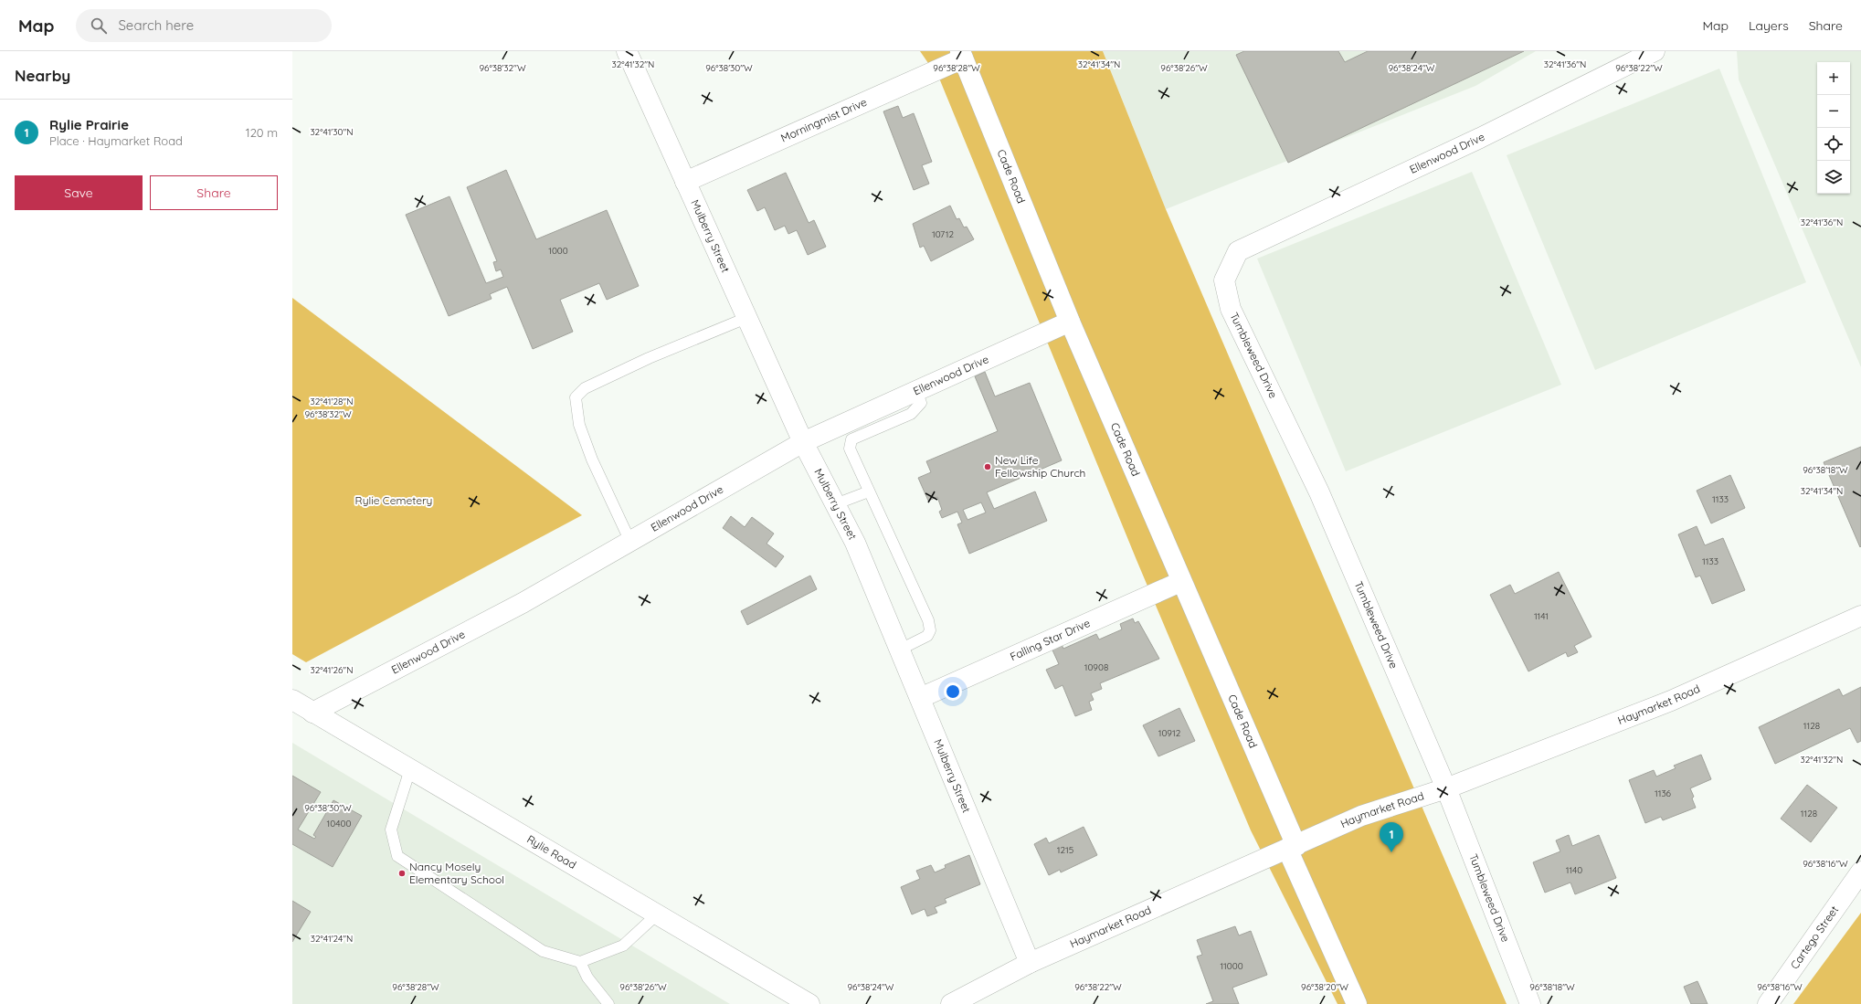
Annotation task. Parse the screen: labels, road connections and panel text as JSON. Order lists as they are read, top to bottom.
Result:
{
  "streets": {
    "street": [
      "Morningmist Drive",
      "Ellenwood Drive",
      "Cade Road",
      "Mulberry Street",
      "Tumbleweed Drive",
      "Falling Star Drive",
      "Haymarket Road",
      "Rylie Road",
      "Cartego Street"
    ]
  },
  "crossings": [
    ["Morningmist Drive", "Cade Road"],
    ["Morningmist Drive", "Mulberry Street"],
    ["Ellenwood Drive", "Cade Road"],
    ["Ellenwood Drive", "Mulberry Street"],
    ["Ellenwood Drive", "Tumbleweed Drive"],
    ["Ellenwood Drive", "Rylie Road"],
    ["Cade Road", "Falling Star Drive"],
    ["Cade Road", "Haymarket Road"],
    ["Mulberry Street", "Falling Star Drive"],
    ["Mulberry Street", "Haymarket Road"],
    ["Tumbleweed Drive", "Haymarket Road"]
  ],
  "parks": ["Rylie Cemetery"],
  "places": ["New Life Fellowship Church", "Nancy Mosely Elementary School"],
  "house_numbers": [
    "10712",
    "1000",
    "1133",
    "1133",
    "1141",
    "10908",
    "1128",
    "10912",
    "1136",
    "1128",
    "10400",
    "1215",
    "1140",
    "11000"
  ],
  "page": {
    "header": "Map",
    "search": "Search here",
    "nav": ["Map", "Layers", "Share"],
    "heading": "Nearby",
    "map_buttons": ["+", "−"],
    "list": [
      {
        "mark": "1",
        "name": "Rylie Prairie",
        "note": "Place · Haymarket Road",
        "value": "120 m"
      }
    ],
    "buttons": ["Save", "Share"],
    "pins": "1"
  },
  "coordinates": [
    "32°41'32\"N",
    "32°41'36\"N",
    "32°41'34\"N",
    "96°38'30\"W",
    "96°38'32\"W",
    "96°38'28\"W",
    "96°38'26\"W",
    "96°38'24\"W",
    "96°38'22\"W",
    "32°41'30\"N",
    "32°41'28\"N",
    "96°38'18\"W",
    "32°41'26\"N",
    "96°38'16\"W",
    "32°41'24\"N",
    "96°38'20\"W"
  ]
}
